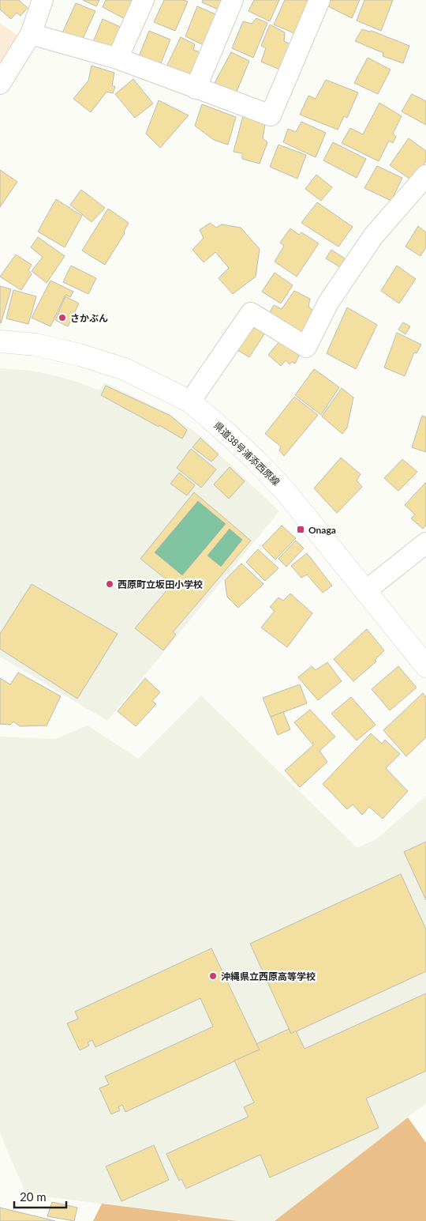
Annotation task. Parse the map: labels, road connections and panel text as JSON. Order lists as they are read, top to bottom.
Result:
{
  "streets": {
    "main road": ["県道38号浦添西原線"]
  },
  "places": {
    "other": ["さかぶん", "西原町立坂田小学校", "沖縄県立西原高等学校"],
    "transit": ["Onaga"]
  },
  "scale_bar": "20 m"
}
